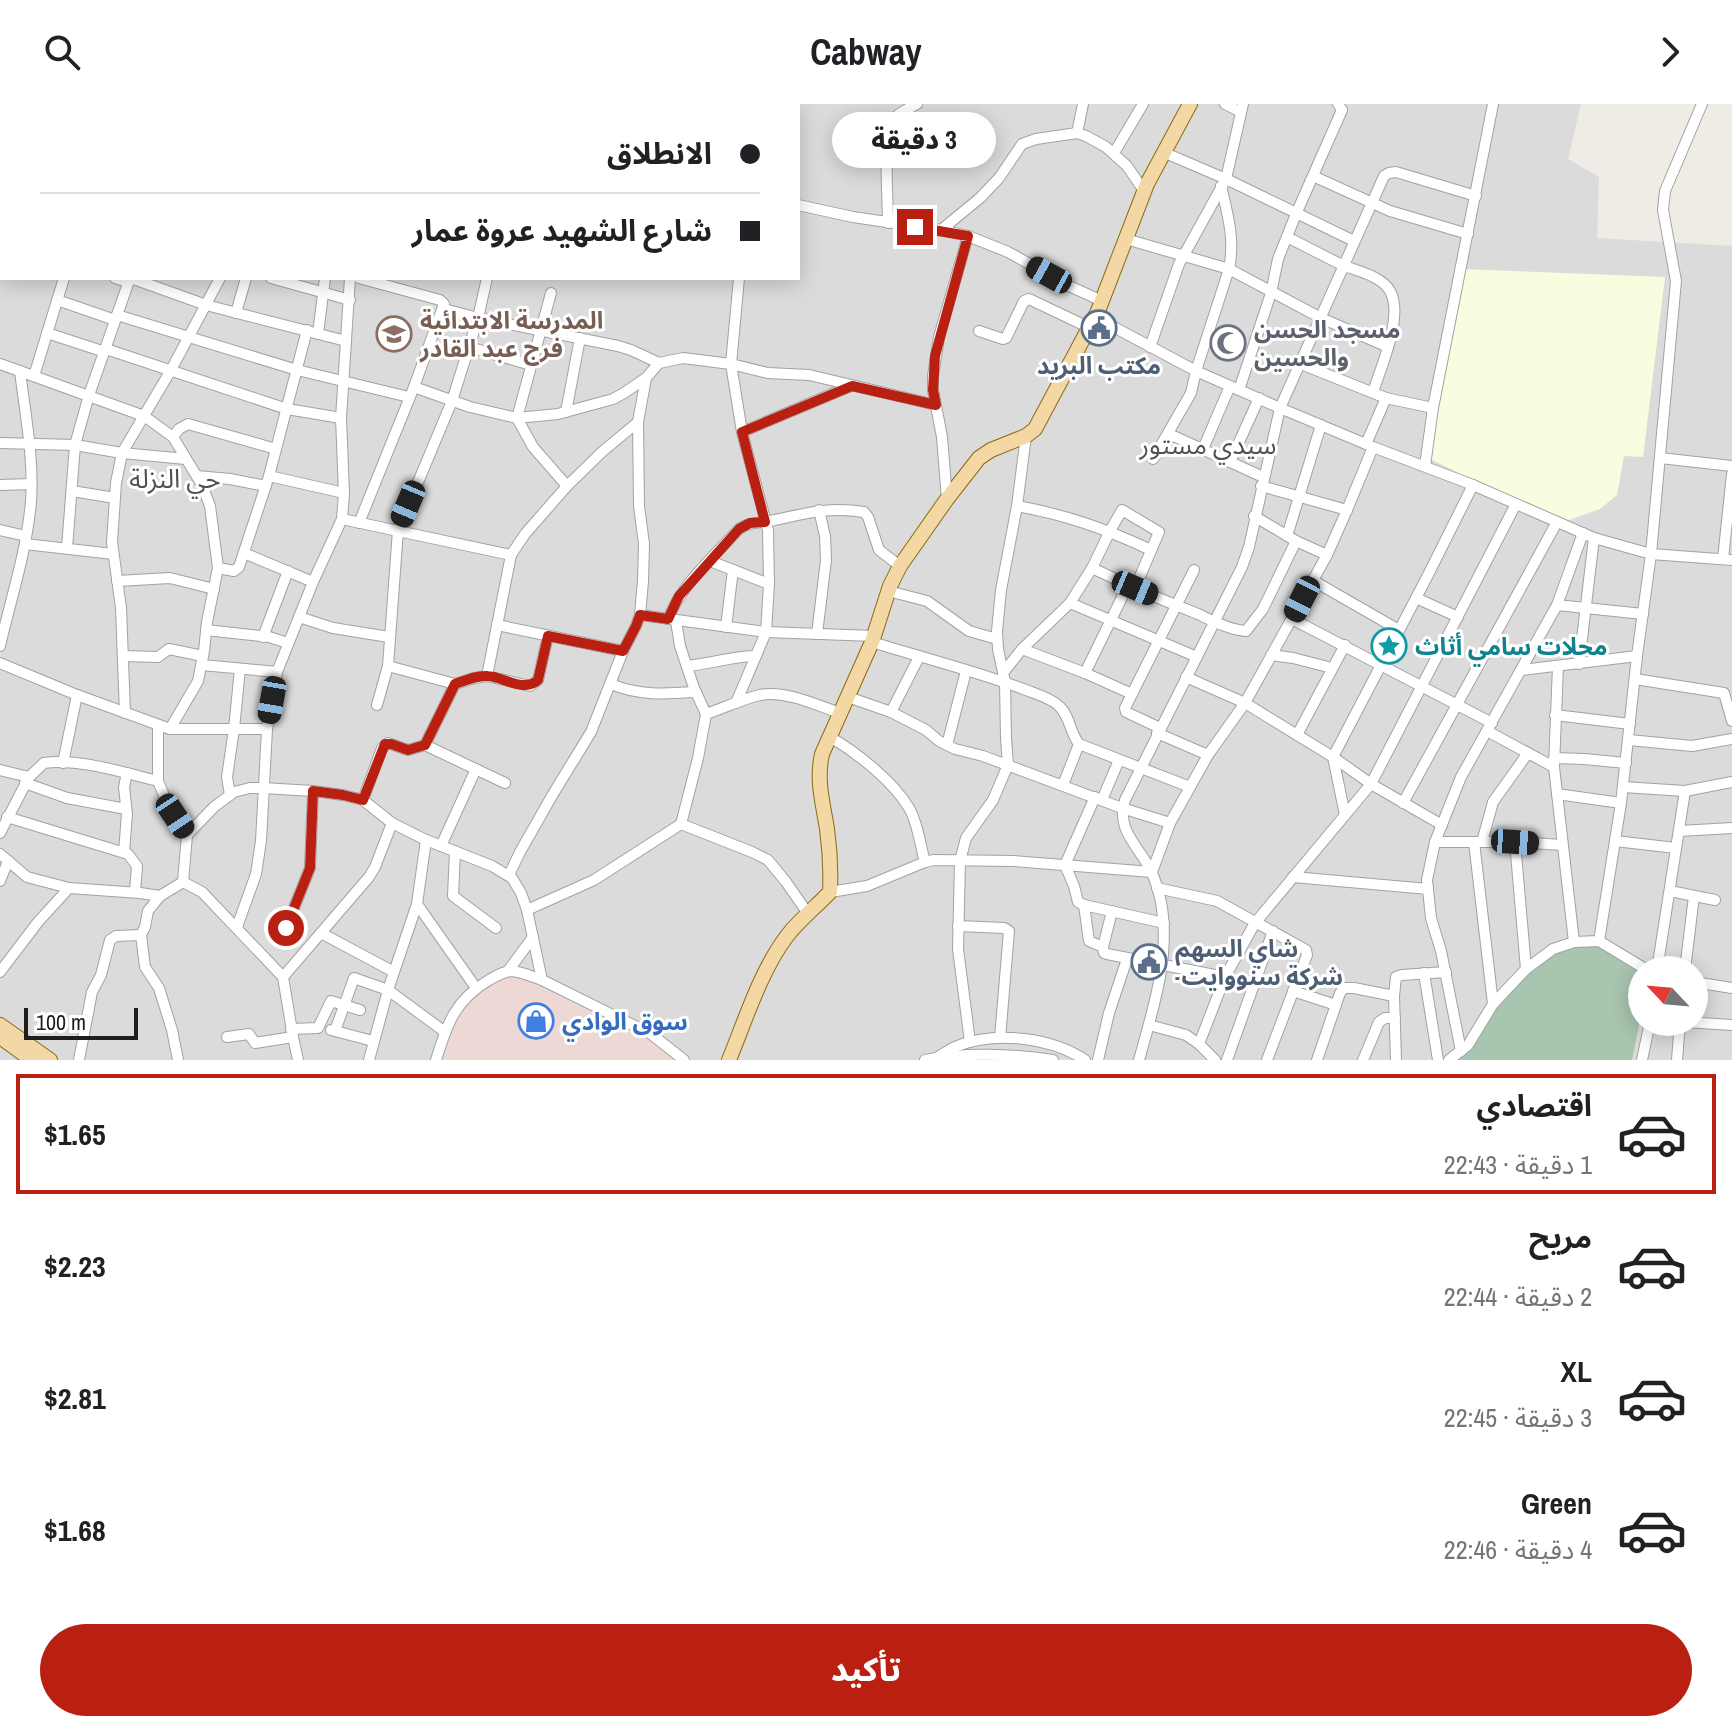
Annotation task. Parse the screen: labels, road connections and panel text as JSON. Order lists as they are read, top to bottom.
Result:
{
  "districts": ["سيدي مستور", "حي النزلة"],
  "places": {
    "public building": ["مكتب البريد", "شاي السهم -شركة سنووايت"],
    "school or university": ["المدرسة الابتدائية فرج عبد القادر"],
    "mosque": ["مسجد الحسن والحسين"],
    "place": ["محلات سامي أثاث"],
    "shop": ["سوق الوادي"]
  },
  "scale_bar": "100 m",
  "north": "top left",
  "page": {
    "header": "Cabway",
    "banner": ["الانطلاق", "شارع الشهيد عروة عمار"],
    "bubble": "3 دقيقة",
    "scale": "100 m",
    "list": [
      {
        "name": "اقتصادي",
        "note": "1 دقيقة · 22:43",
        "value": "$1.65"
      },
      {
        "name": "مريح",
        "note": "2 دقيقة · 22:44",
        "value": "$2.23"
      },
      {
        "name": "XL",
        "note": "3 دقيقة · 22:45",
        "value": "$2.81"
      },
      {
        "name": "Green",
        "note": "4 دقيقة · 22:46",
        "value": "$1.68"
      }
    ],
    "buttons": "تأكيد"
  }
}
